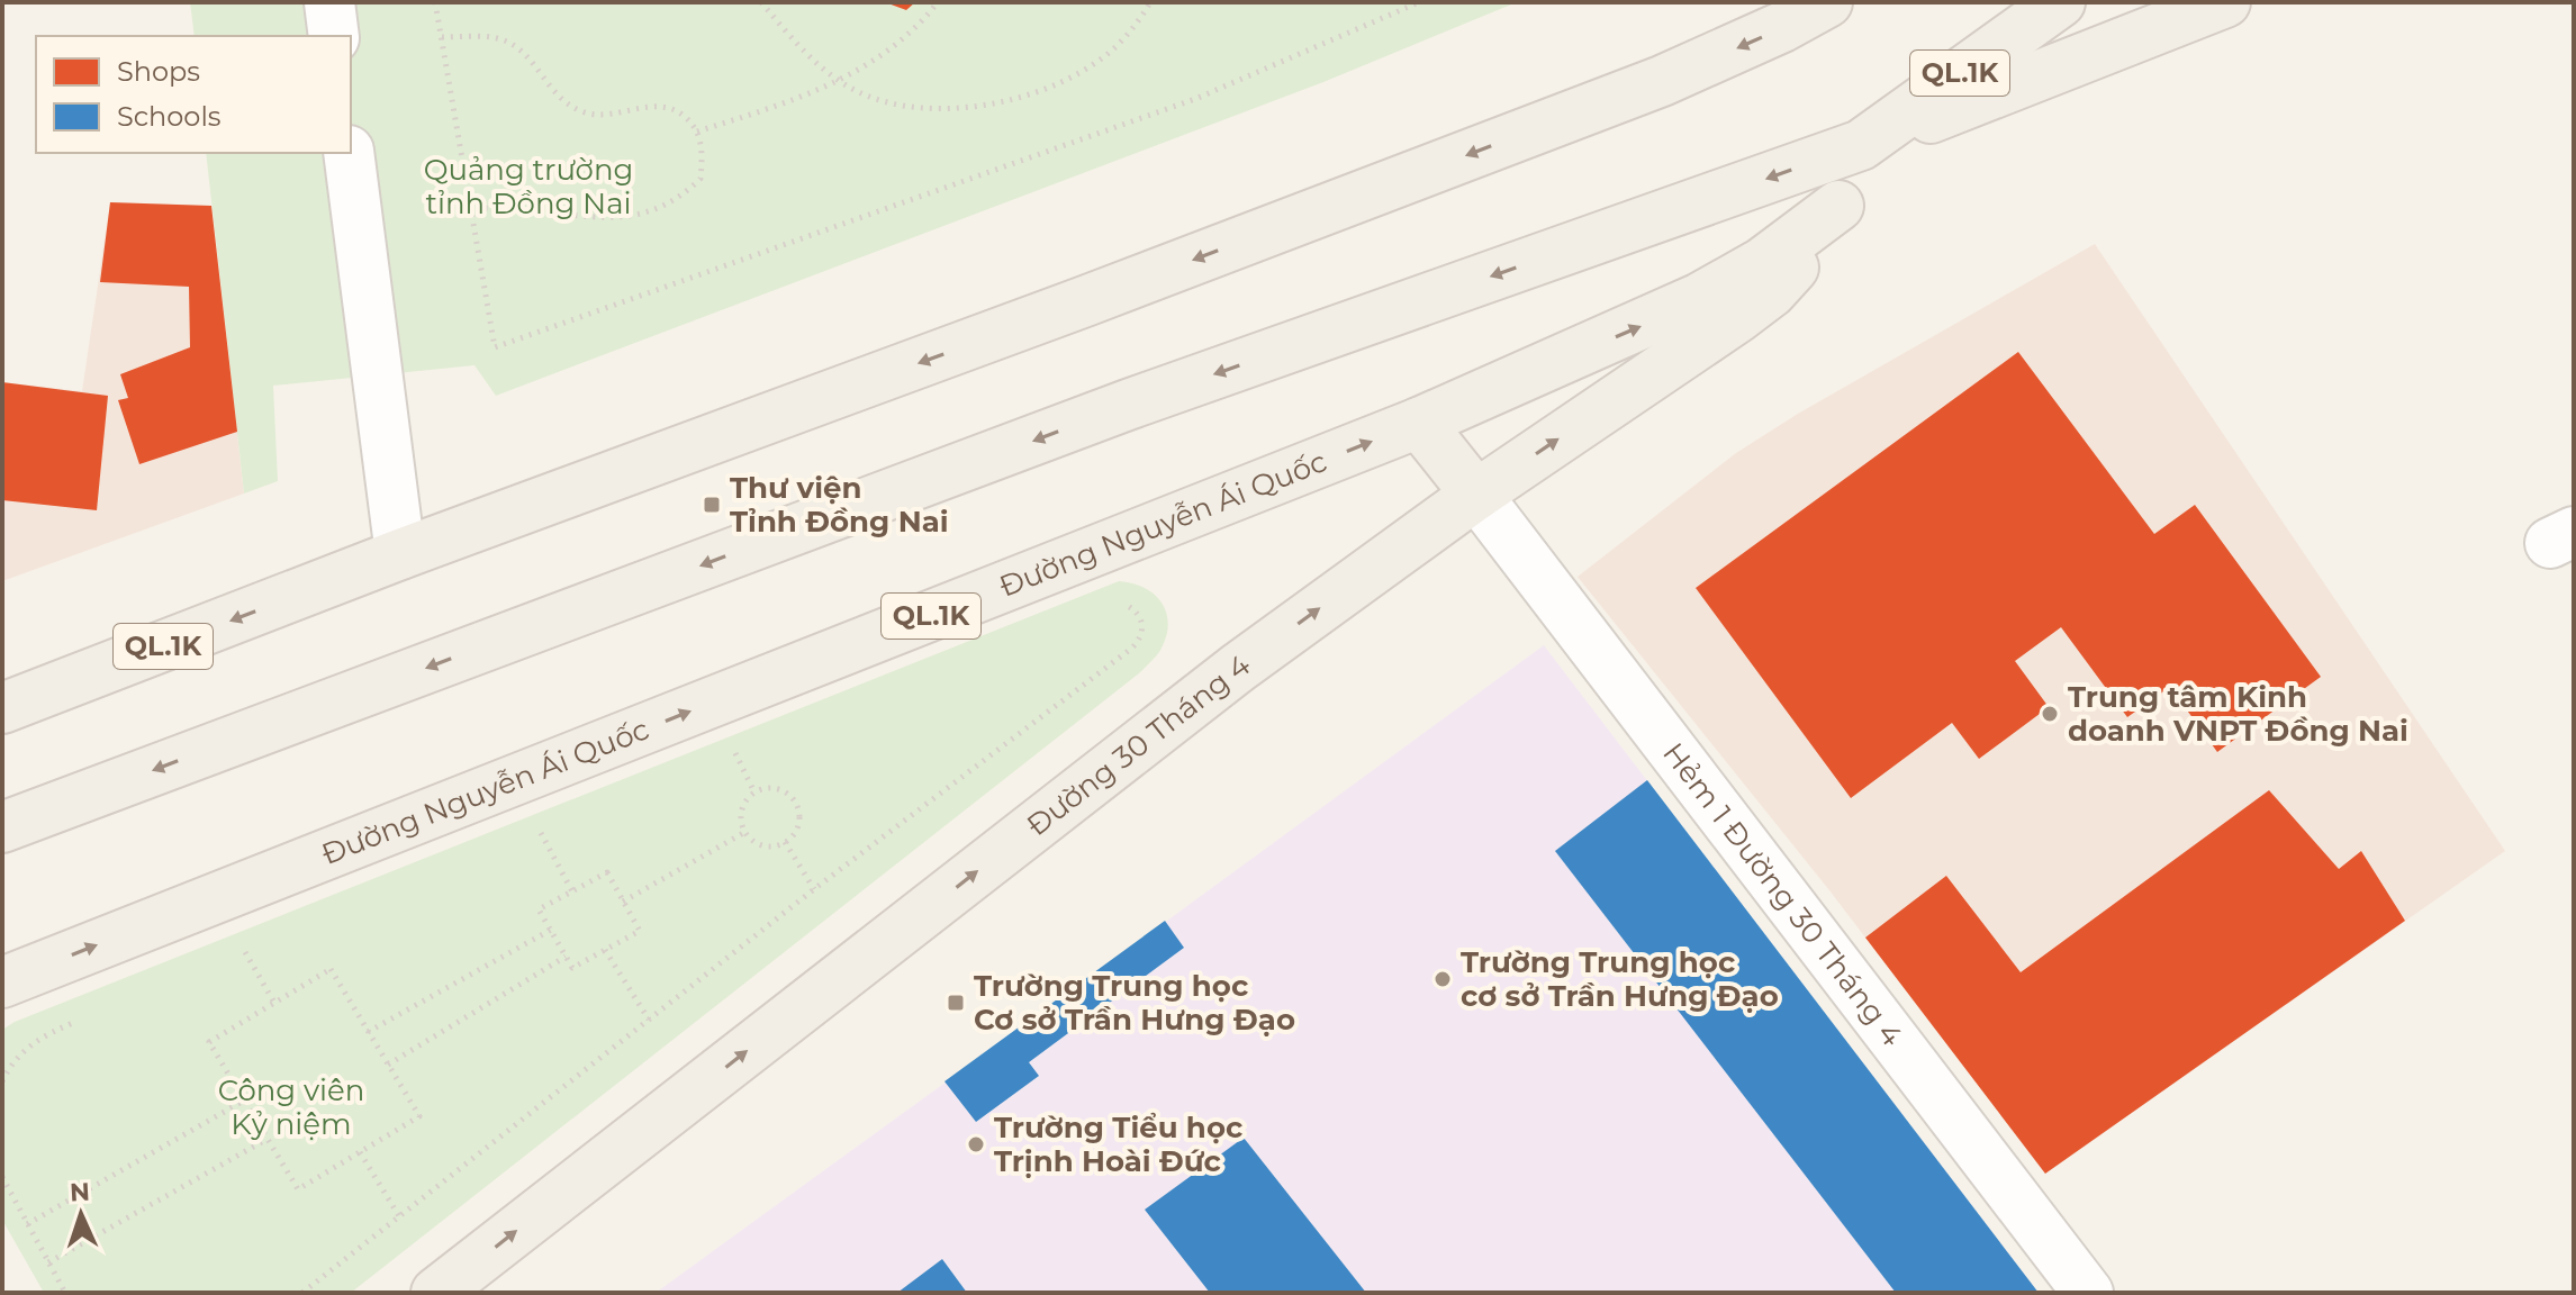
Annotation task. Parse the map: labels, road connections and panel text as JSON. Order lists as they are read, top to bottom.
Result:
{
  "streets": {
    "main road": ["QL.1K", "Đường Nguyễn Ái Quốc", "Đường 30 Tháng 4"],
    "street": ["Hẻm 1 Đường 30 Tháng 4"]
  },
  "crossings": [
    ["Đường Nguyễn Ái Quốc", "Đường 30 Tháng 4"],
    ["Đường 30 Tháng 4", "Hẻm 1 Đường 30 Tháng 4"]
  ],
  "parks": ["Quảng trường tỉnh Đồng Nai", "Công viên Kỷ niệm"],
  "places": {
    "transit": ["Thư viện Tỉnh Đồng Nai", "Trường Trung học Cơ sở Trần Hưng Đạo"],
    "other": ["Trung tâm Kinh doanh VNPT Đồng Nai", "Trường Trung học cơ sở Trần Hưng Đạo", "Trường Tiểu học Trịnh Hoài Đức"]
  },
  "legend": ["Shops", "Schools"],
  "north": "top"
}
